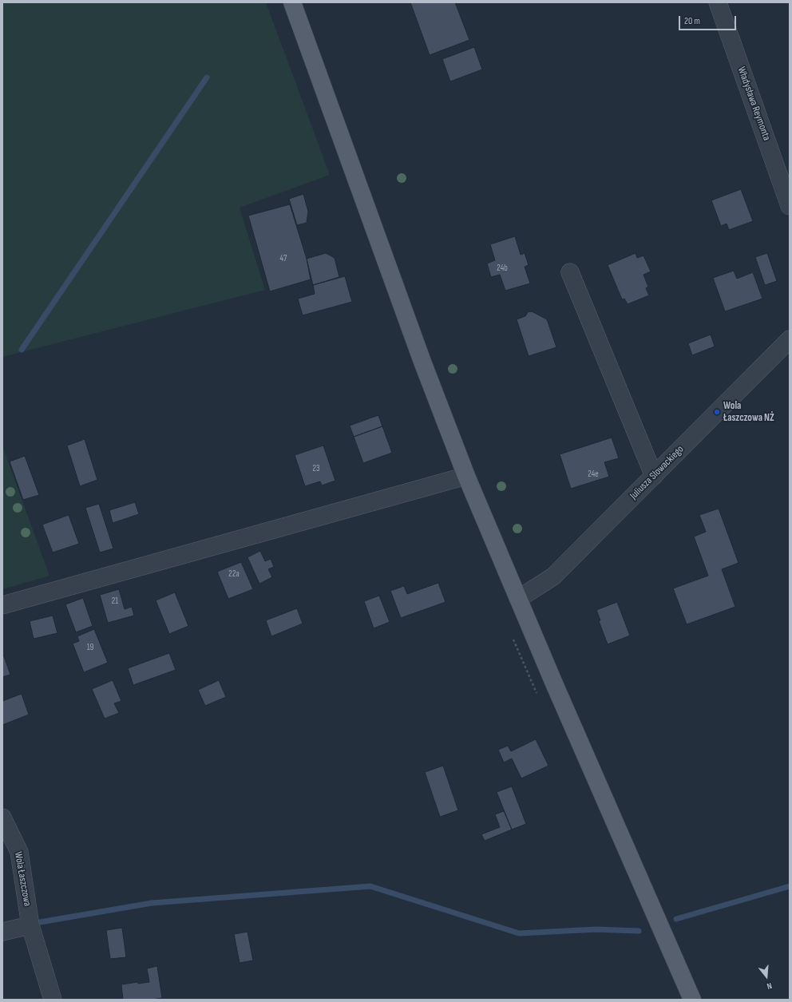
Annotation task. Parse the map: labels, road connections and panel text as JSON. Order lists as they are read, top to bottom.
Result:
{
  "streets": {
    "street": ["Władysława Reymonta", "Juliusza Słowackiego", "Wola Łaszczowa"]
  },
  "places": ["Wola Łaszczowa NŻ"],
  "house_numbers": [
    "47",
    "24b",
    "23",
    "24e",
    "22a",
    "21",
    "19"
  ],
  "scale_bar": "20 m",
  "north": "bottom"
}
